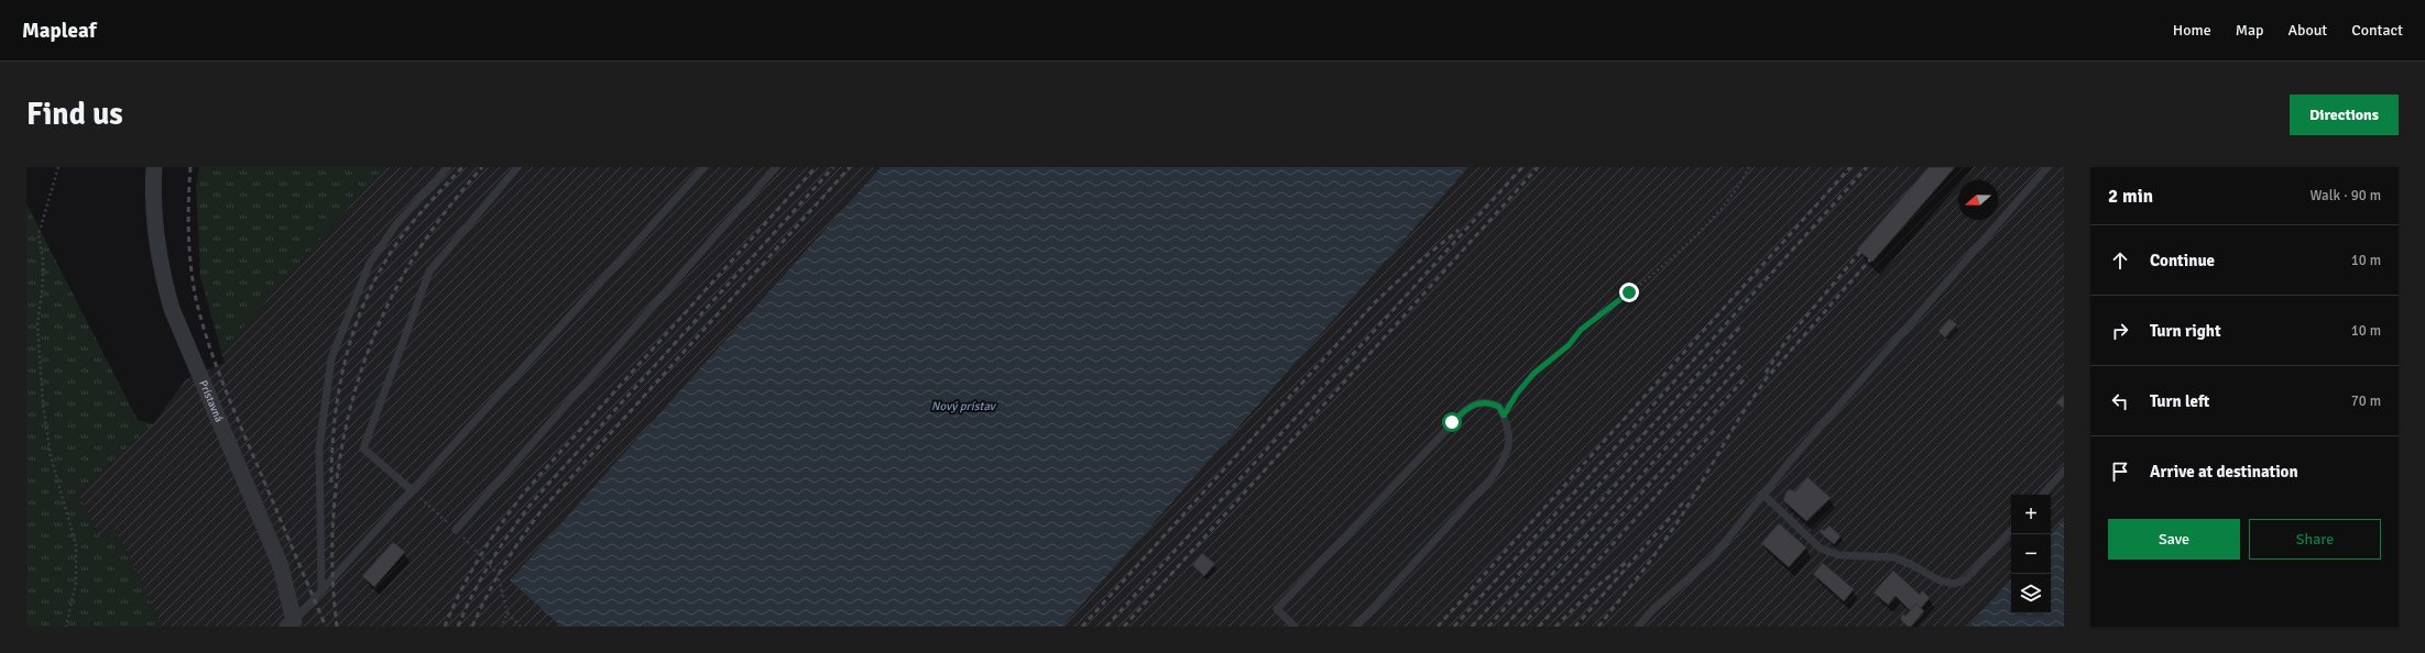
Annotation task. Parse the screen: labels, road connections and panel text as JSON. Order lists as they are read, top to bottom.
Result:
{
  "streets": {
    "street": ["Prístavná"]
  },
  "water": ["Nový prístav"],
  "north": "left",
  "page": {
    "header": "Mapleaf",
    "nav": [
      "Home",
      "Map",
      "About",
      "Contact"
    ],
    "buttons": [
      "Directions",
      ["Save", "Share"]
    ],
    "title": "Find us",
    "heading": ["2 min", "Walk · 90 m"],
    "list": [
      ["Continue", "10 m"],
      ["Turn right", "10 m"],
      ["Turn left", "70 m"],
      "Arrive at destination"
    ],
    "map_buttons": ["+", "−"]
  }
}
